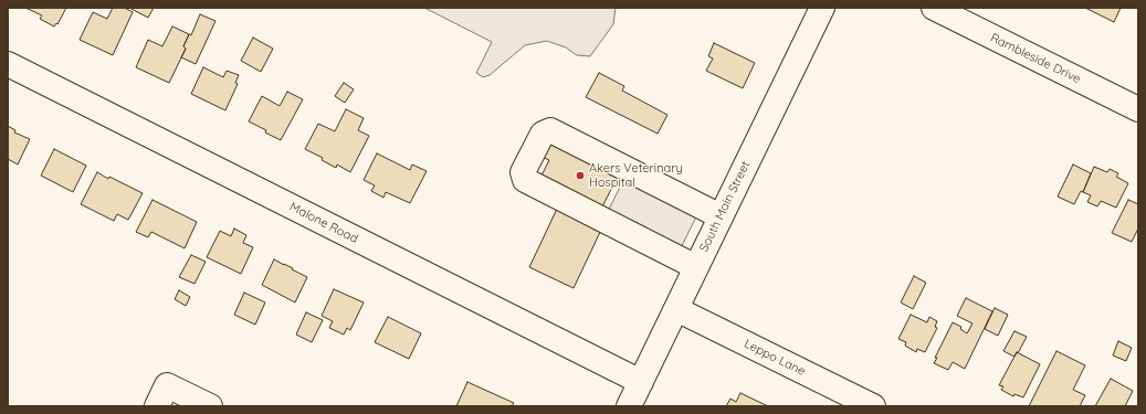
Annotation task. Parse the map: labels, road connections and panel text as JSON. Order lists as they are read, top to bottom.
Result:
{
  "streets": {
    "street": [
      "Rambleside Drive",
      "South Main Street",
      "Malone Road",
      "Leppo Lane"
    ]
  },
  "crossings": [
    ["South Main Street", "Malone Road"],
    ["South Main Street", "Leppo Lane"]
  ],
  "places": ["Akers Veterinary Hospital"]
}
